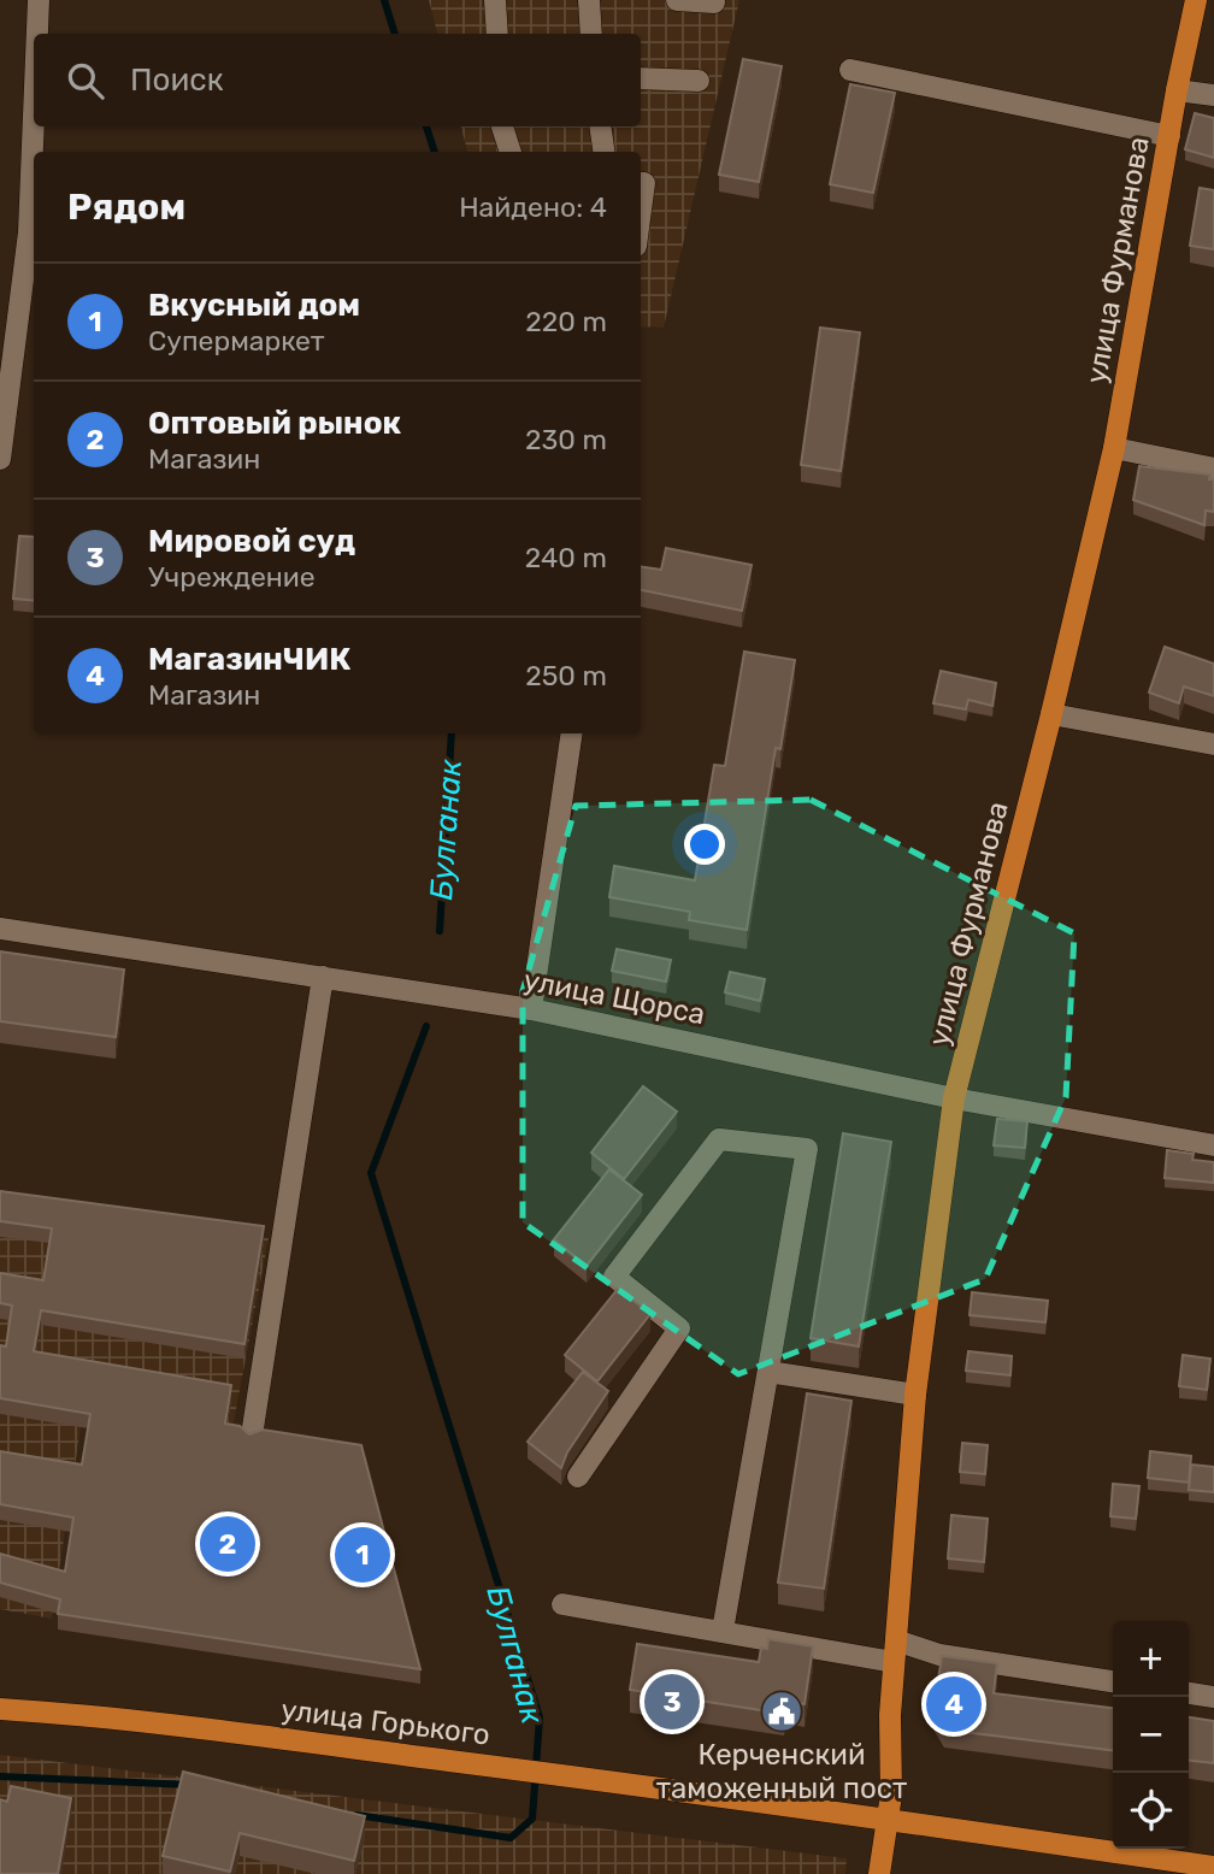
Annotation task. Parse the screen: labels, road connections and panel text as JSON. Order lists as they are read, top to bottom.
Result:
{
  "streets": {
    "main road": ["улица Фурманова", "улица Горького"],
    "lane": ["улица Щорса"]
  },
  "crossings": [
    ["улица Фурманова", "улица Щорса"],
    ["улица Фурманова", "улица Горького"]
  ],
  "water": ["Булганак"],
  "places": {
    "public building": ["Керченский таможенный пост"]
  },
  "page": {
    "search": "Поиск",
    "heading": ["Рядом", "Найдено: 4"],
    "list": [
      {
        "mark": "1",
        "name": "Вкусный дом",
        "note": "Супермаркет",
        "value": "220 m"
      },
      {
        "mark": "2",
        "name": "Оптовый рынок",
        "note": "Магазин",
        "value": "230 m"
      },
      {
        "mark": "3",
        "name": "Мировой суд",
        "note": "Учреждение",
        "value": "240 m"
      },
      {
        "mark": "4",
        "name": "МагазинЧИК",
        "note": "Магазин",
        "value": "250 m"
      }
    ],
    "pins": [
      "2",
      "1",
      "3",
      "4"
    ],
    "map_buttons": ["+", "−"]
  }
}
